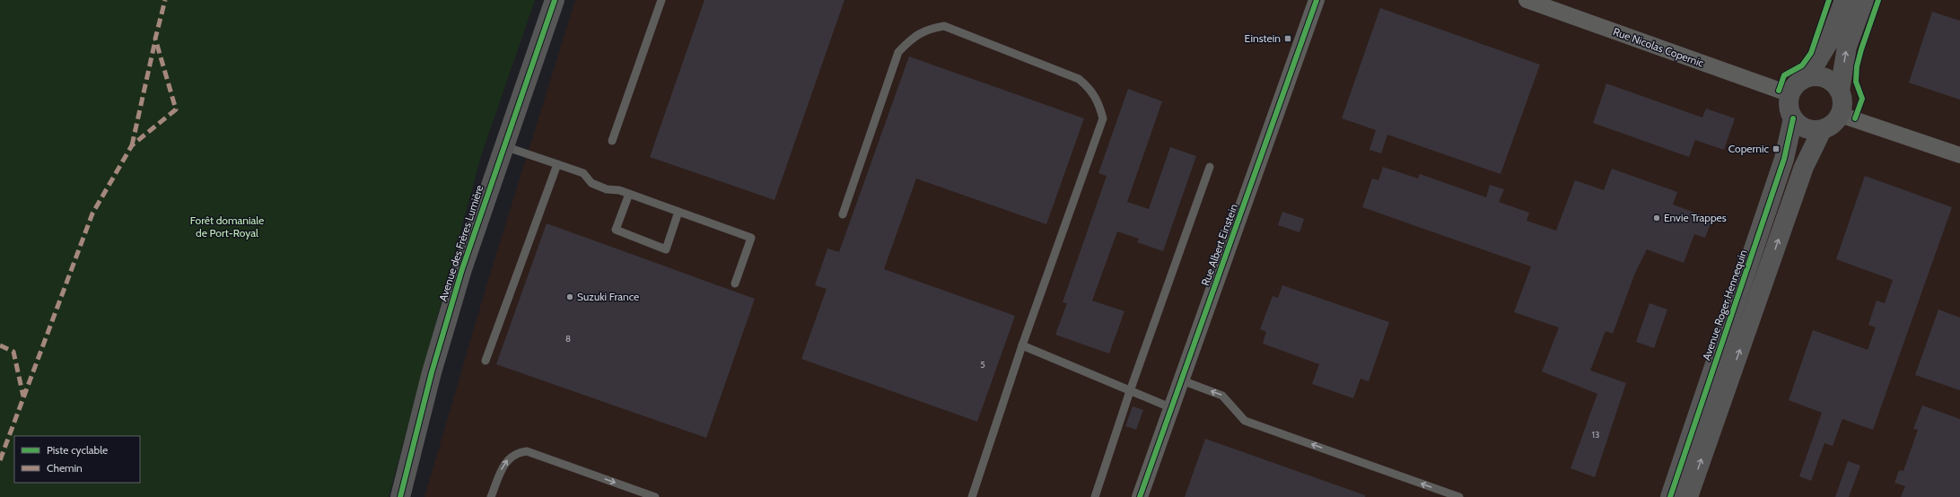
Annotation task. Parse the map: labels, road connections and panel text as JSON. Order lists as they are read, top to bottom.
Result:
{
  "streets": {
    "street": [
      "Rue Nicolas Copernic",
      "Avenue des Frères Lumière",
      "Rue Albert Einstein",
      "Avenue Roger Hennequin"
    ]
  },
  "crossings": [
    ["Rue Nicolas Copernic", "Avenue Roger Hennequin"]
  ],
  "parks": ["Forêt domaniale de Port-Royal"],
  "places": {
    "transit": ["Einstein", "Copernic"],
    "other": ["Envie Trappes", "Suzuki France"]
  },
  "house_numbers": ["8", "5", "13"],
  "legend": ["Piste cyclable", "Chemin"]
}
